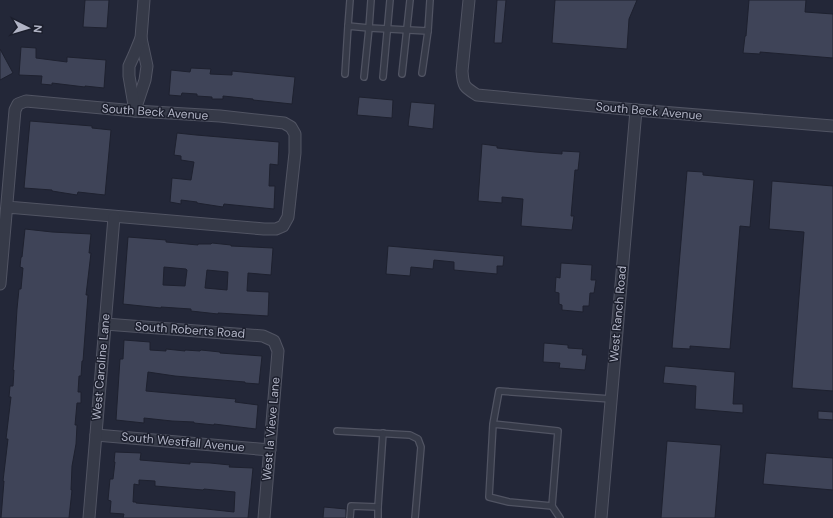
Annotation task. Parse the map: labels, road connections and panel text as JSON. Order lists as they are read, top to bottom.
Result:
{
  "streets": {
    "street": [
      "South Beck Avenue",
      "West Ranch Road",
      "South Roberts Road",
      "West Caroline Lane",
      "West la Vieve Lane",
      "South Westfall Avenue"
    ]
  },
  "crossings": [
    ["South Beck Avenue", "West Ranch Road"],
    ["South Beck Avenue", "West Caroline Lane"],
    ["South Roberts Road", "West Caroline Lane"],
    ["South Roberts Road", "West la Vieve Lane"],
    ["West Caroline Lane", "South Westfall Avenue"],
    ["West la Vieve Lane", "South Westfall Avenue"]
  ],
  "north": "right"
}
